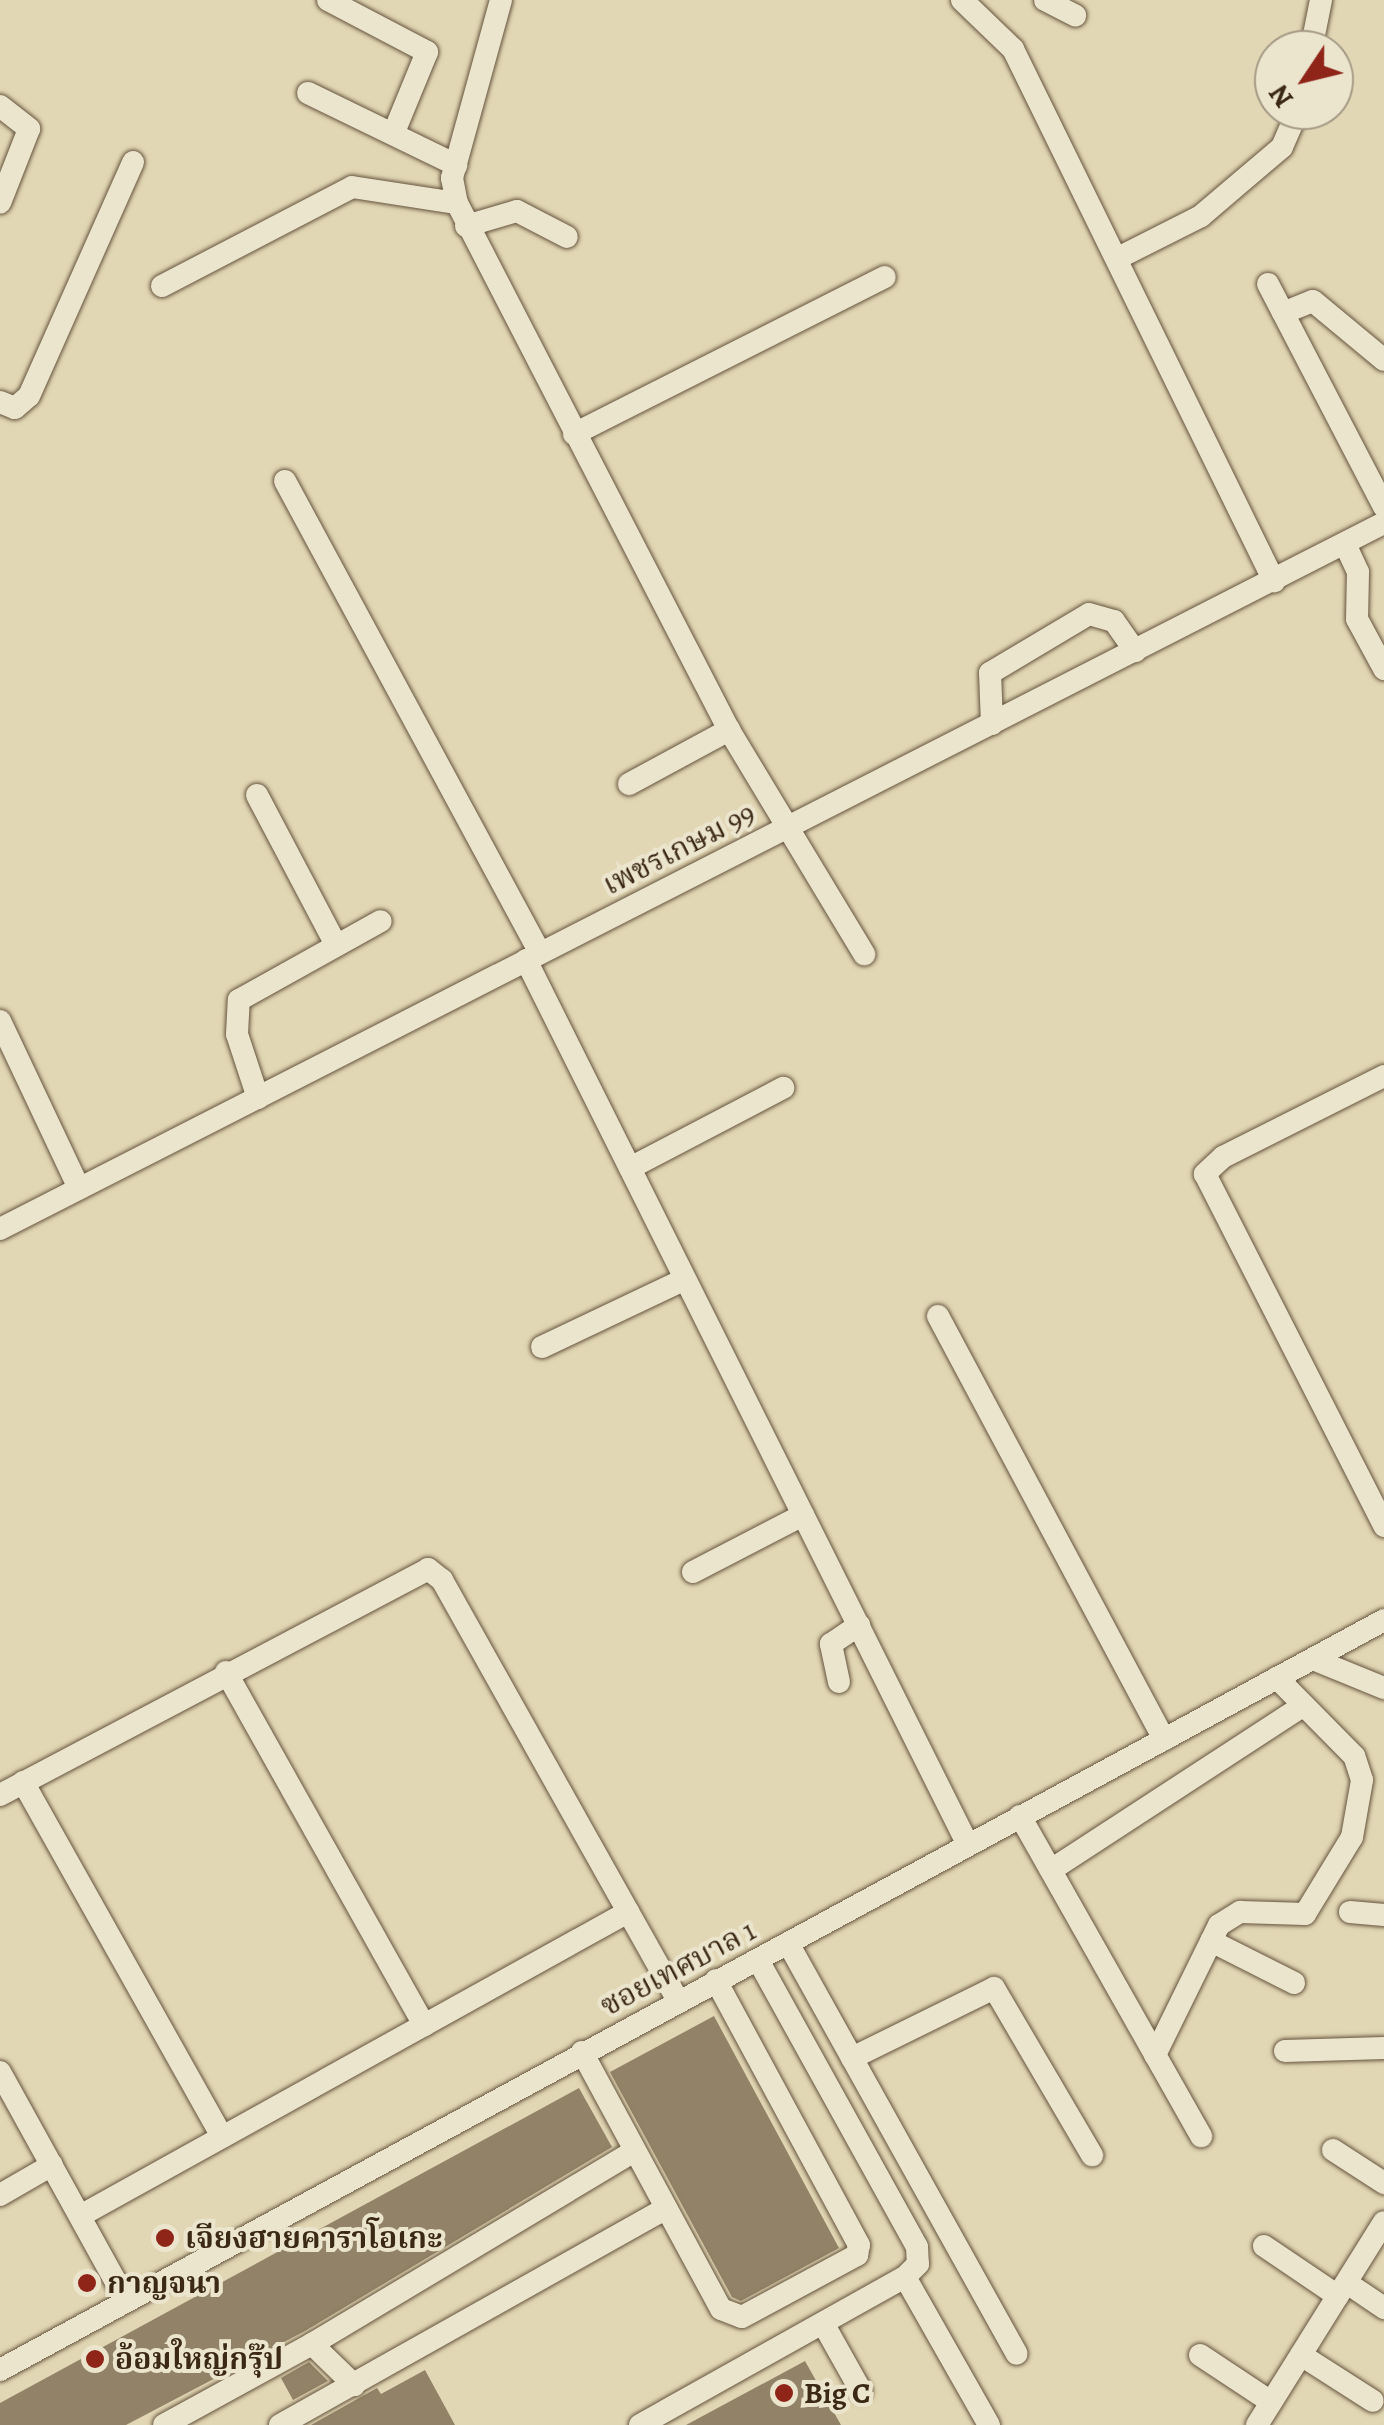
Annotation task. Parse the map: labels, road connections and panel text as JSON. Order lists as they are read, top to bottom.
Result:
{
  "streets": {
    "street": ["เพชรเกษม 99", "ซอยเทศบาล 1"]
  },
  "places": [
    "เจียงฮายคาราโอเกะ",
    "กาญจนา",
    "อ้อมใหญ่กรุ๊ป",
    "Big C"
  ],
  "north": "bottom left"
}
